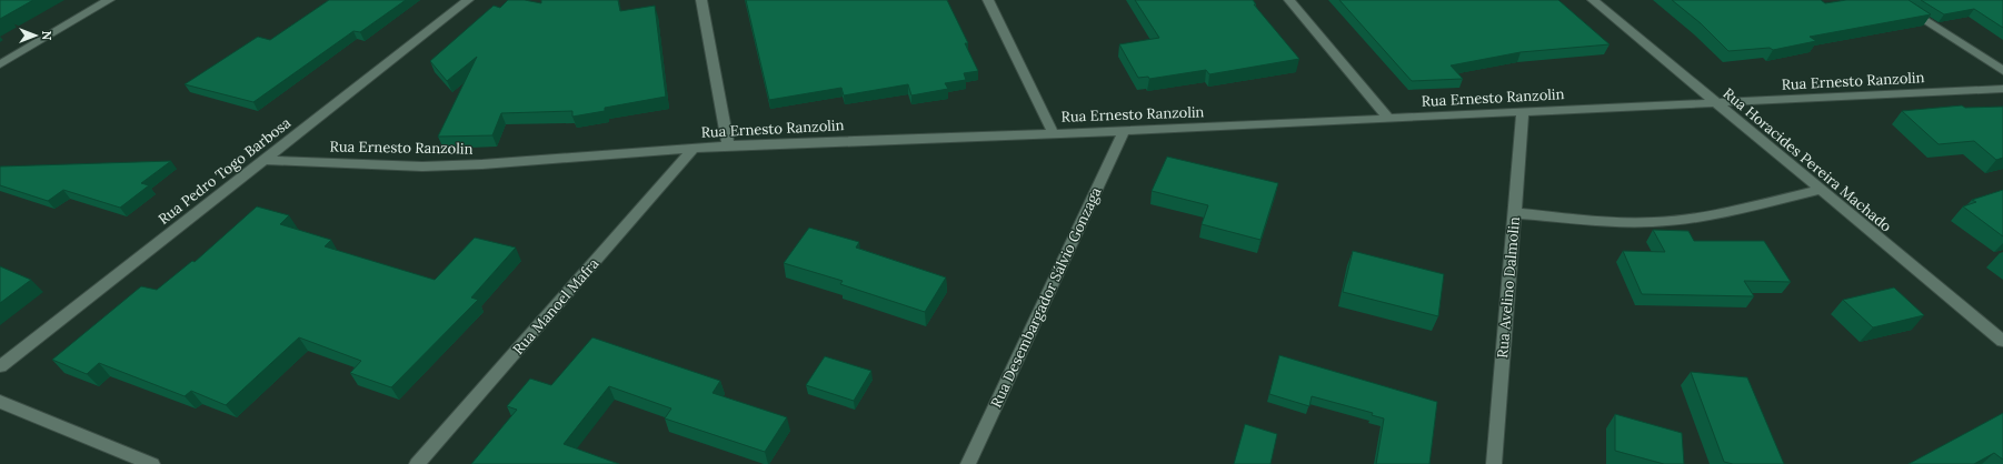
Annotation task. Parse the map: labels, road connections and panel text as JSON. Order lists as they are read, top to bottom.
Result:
{
  "streets": {
    "street": [
      "Rua Ernesto Ranzolin",
      "Rua Horacides Pereira Machado",
      "Rua Pedro Togo Barbosa",
      "Rua Avelino Dalmolin",
      "Rua Desembargador Sálvio Gonzaga",
      "Rua Manoel Mafra"
    ]
  },
  "crossings": [
    ["Rua Ernesto Ranzolin", "Rua Horacides Pereira Machado"],
    ["Rua Ernesto Ranzolin", "Rua Pedro Togo Barbosa"],
    ["Rua Ernesto Ranzolin", "Rua Avelino Dalmolin"],
    ["Rua Ernesto Ranzolin", "Rua Desembargador Sálvio Gonzaga"],
    ["Rua Ernesto Ranzolin", "Rua Manoel Mafra"]
  ],
  "north": "right"
}
